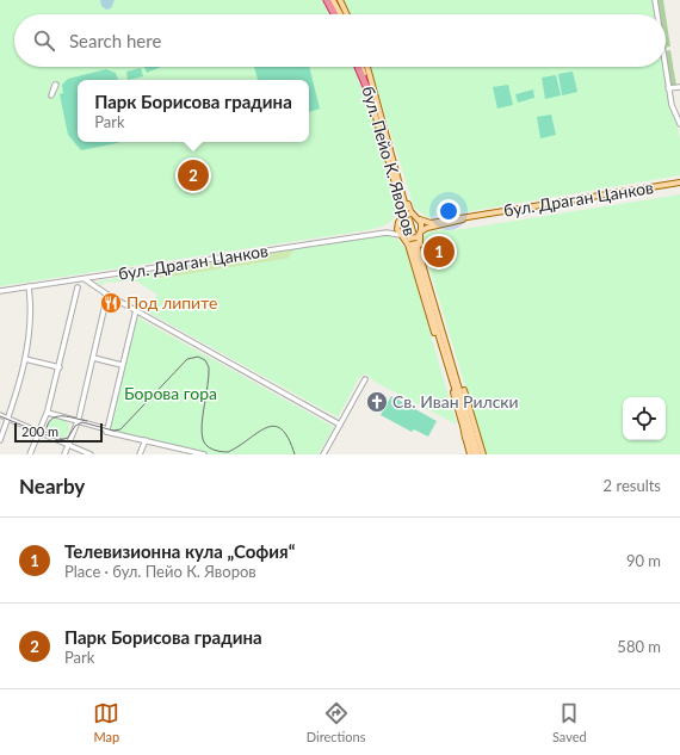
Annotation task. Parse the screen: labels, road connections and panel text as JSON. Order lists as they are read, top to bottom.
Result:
{
  "streets": {
    "main road": ["бул. Пейо К. Яворов", "бул. Драган Цанков"]
  },
  "parks": ["Борова гора"],
  "places": {
    "restaurant": ["Под липите"],
    "church": ["Св. Иван Рилски"]
  },
  "scale_bar": "200 m",
  "page": {
    "search": "Search here",
    "popup": ["Парк Борисова градина", "Park"],
    "pins": ["2", "1"],
    "scale": "200 m",
    "heading": ["Nearby", "2 results"],
    "list": [
      {
        "mark": "1",
        "name": "Телевизионна кула „София“",
        "note": "Place · бул. Пейо К. Яворов",
        "value": "90 m"
      },
      {
        "mark": "2",
        "name": "Парк Борисова градина",
        "note": "Park",
        "value": "580 m"
      }
    ],
    "nav": ["Map", "Directions", "Saved"]
  }
}
